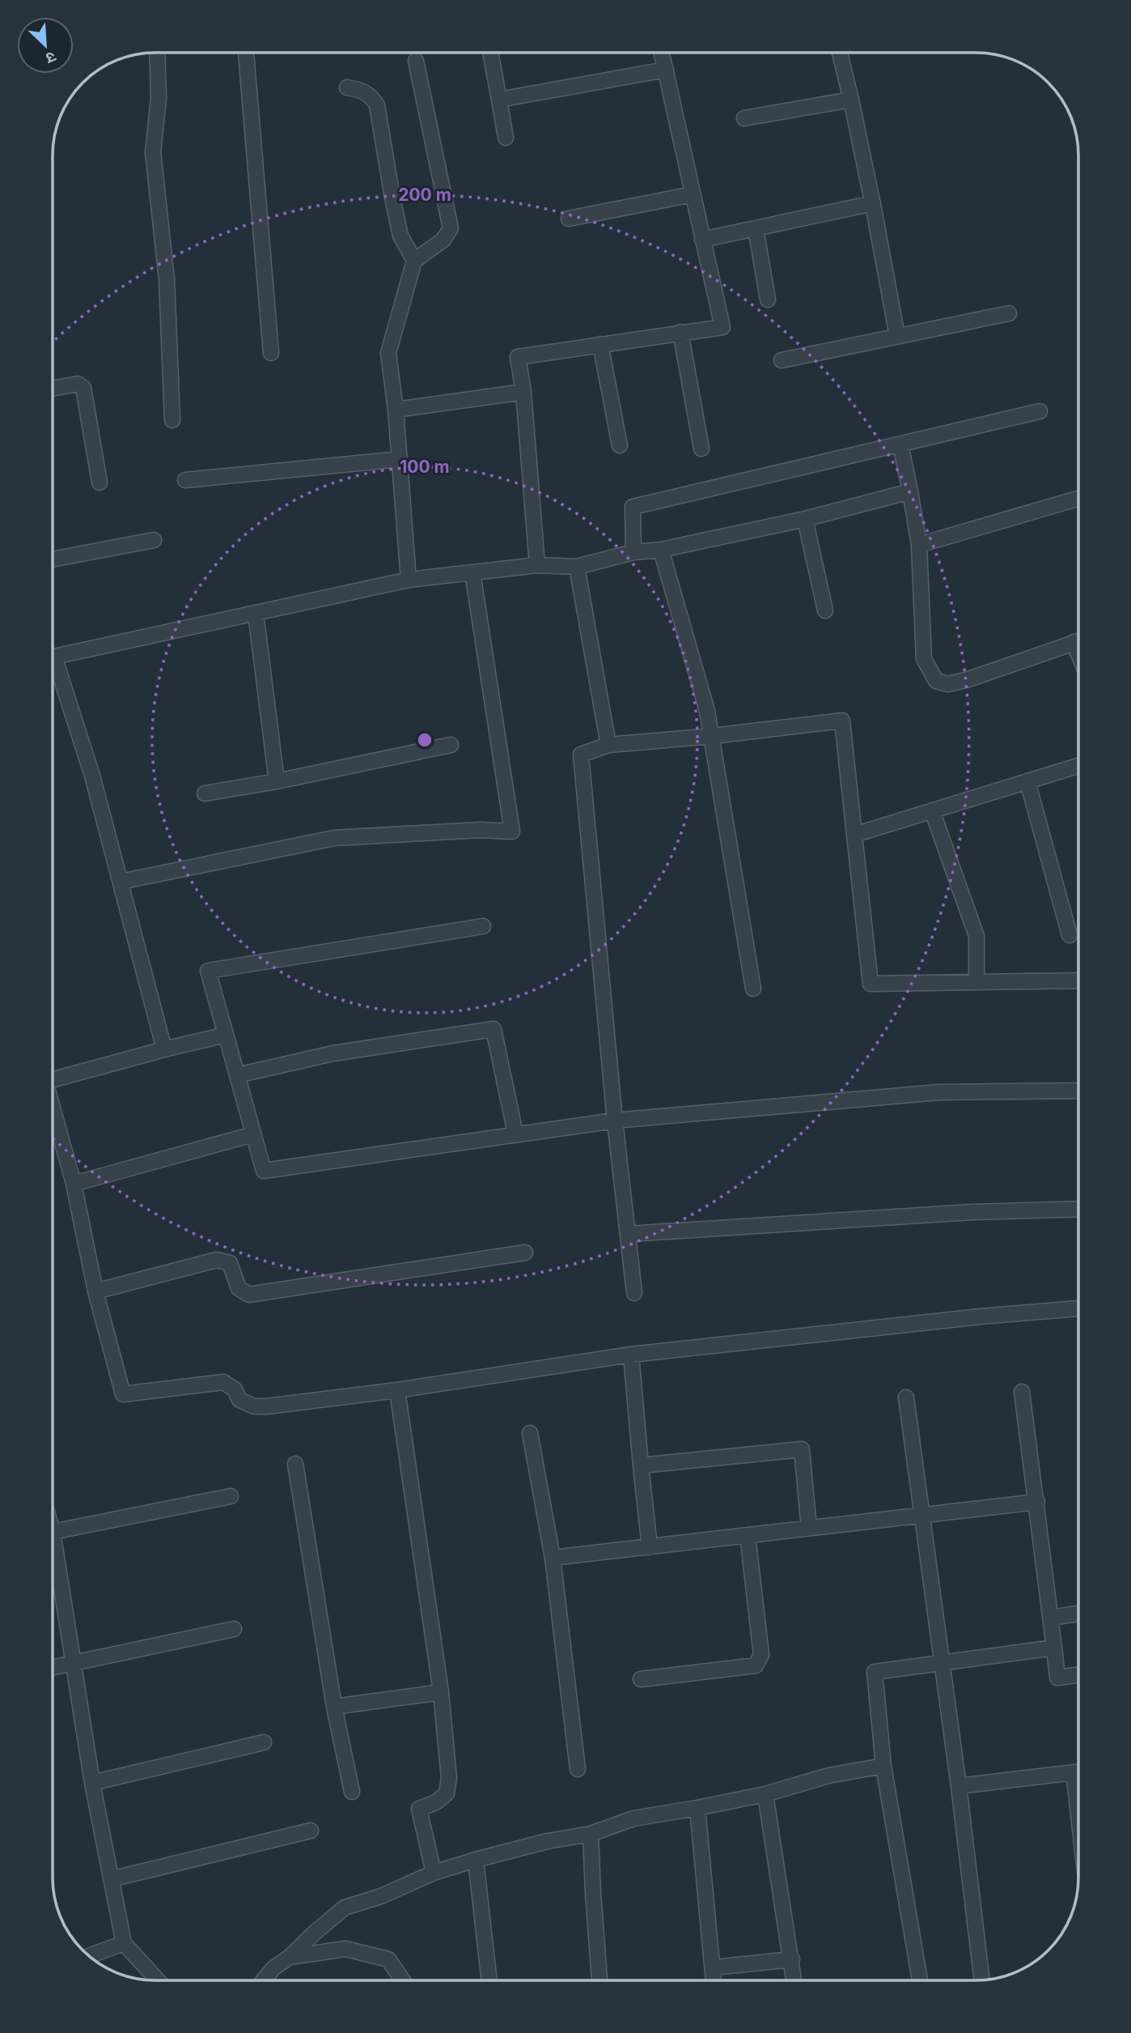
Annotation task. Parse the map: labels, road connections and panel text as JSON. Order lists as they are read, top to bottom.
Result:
{
  "north": "bottom right",
  "rings": ["200 m", "100 m"]
}
